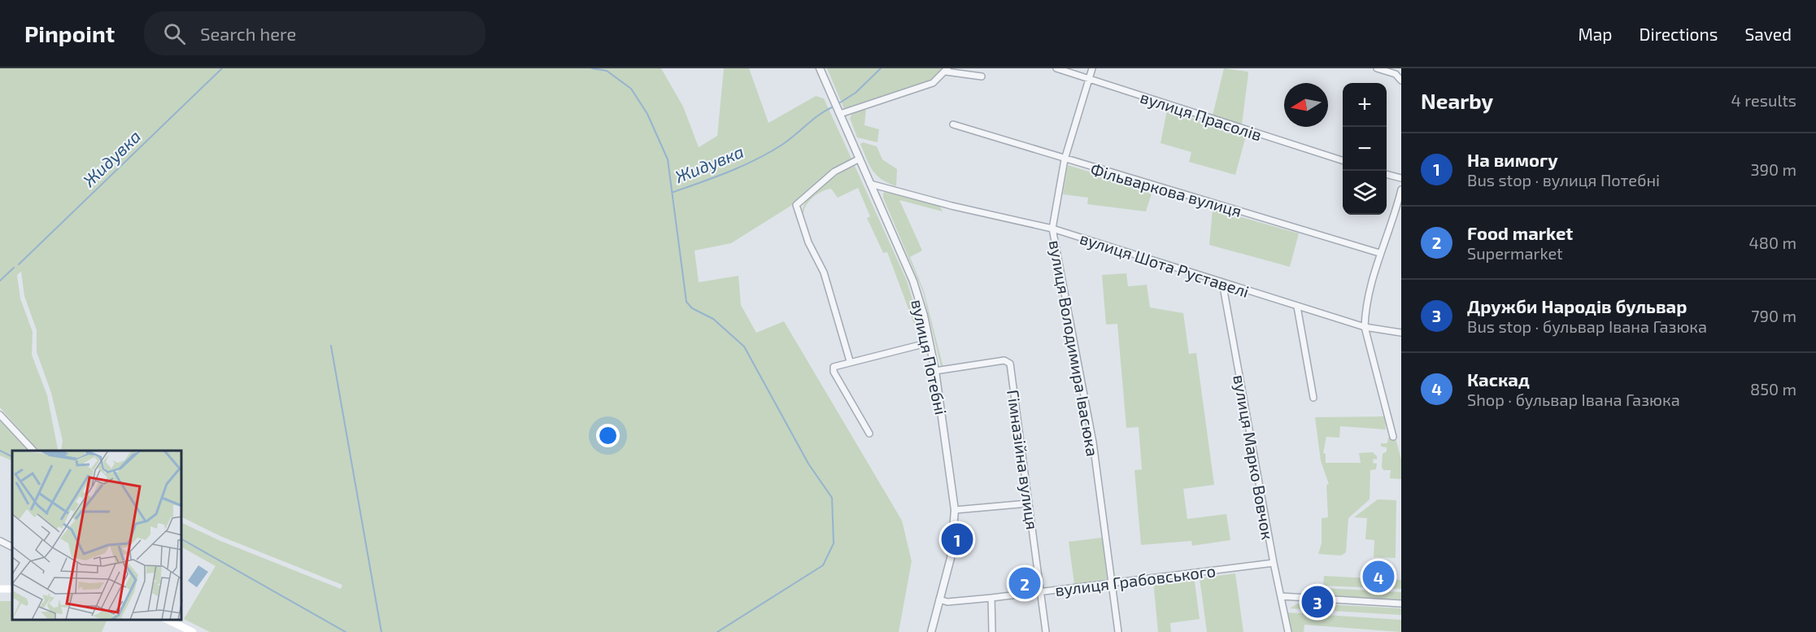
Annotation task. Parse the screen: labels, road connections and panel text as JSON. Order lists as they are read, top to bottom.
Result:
{
  "streets": {
    "street": [
      "вулиця Прасолів",
      "Фільваркова вулиця",
      "вулиця Шота Руставелі",
      "вулиця Володимира Івасюка",
      "вулиця Потебні",
      "вулиця Марко Вовчок",
      "Гімназійна вулиця",
      "вулиця Грабовського"
    ]
  },
  "crossings": [
    ["вулиця Прасолів", "вулиця Володимира Івасюка"],
    ["Фільваркова вулиця", "вулиця Володимира Івасюка"],
    ["вулиця Шота Руставелі", "вулиця Володимира Івасюка"],
    ["вулиця Шота Руставелі", "вулиця Потебні"],
    ["вулиця Шота Руставелі", "вулиця Марко Вовчок"],
    ["вулиця Володимира Івасюка", "вулиця Грабовського"],
    ["вулиця Потебні", "Гімназійна вулиця"],
    ["вулиця Потебні", "вулиця Грабовського"],
    ["вулиця Марко Вовчок", "вулиця Грабовського"],
    ["Гімназійна вулиця", "вулиця Грабовського"]
  ],
  "water": ["Жидувка"],
  "north": "left",
  "page": {
    "header": "Pinpoint",
    "search": "Search here",
    "nav": ["Map", "Directions", "Saved"],
    "heading": ["Nearby", "4 results"],
    "map_buttons": ["+", "−"],
    "list": [
      {
        "mark": "1",
        "name": "На вимогу",
        "note": "Bus stop · вулиця Потебні",
        "value": "390 m"
      },
      {
        "mark": "2",
        "name": "Food market",
        "note": "Supermarket",
        "value": "480 m"
      },
      {
        "mark": "3",
        "name": "Дружби Народів бульвар",
        "note": "Bus stop · бульвар Івана Газюка",
        "value": "790 m"
      },
      {
        "mark": "4",
        "name": "Каскад",
        "note": "Shop · бульвар Івана Газюка",
        "value": "850 m"
      }
    ],
    "pins": [
      "1",
      "4",
      "2",
      "3"
    ]
  }
}
